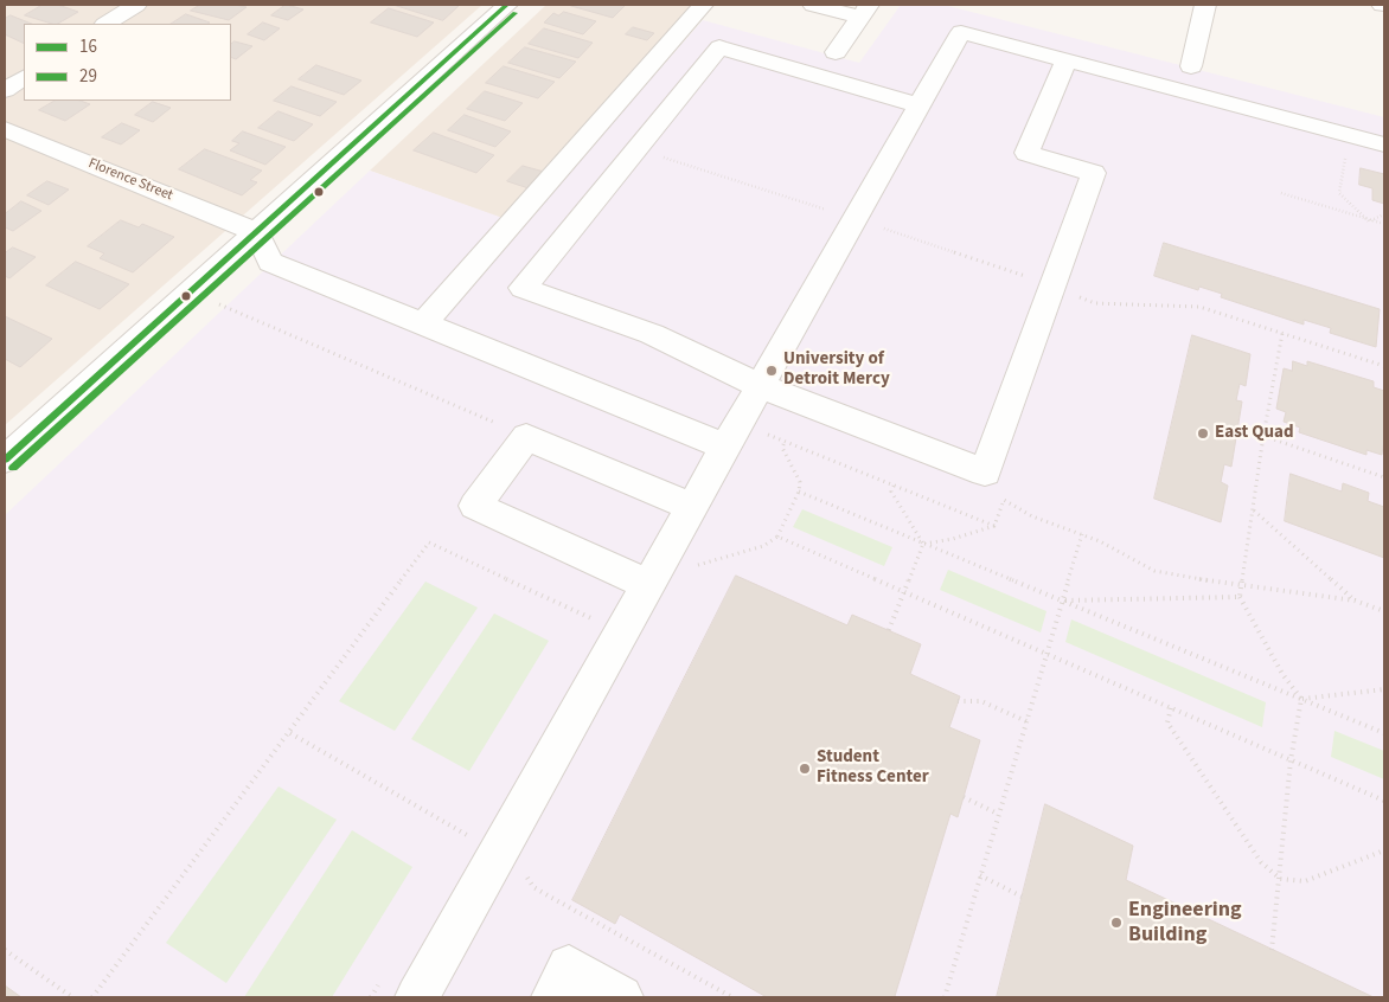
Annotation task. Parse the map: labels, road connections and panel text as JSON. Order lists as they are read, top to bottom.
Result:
{
  "streets": {
    "street": ["Florence Street"]
  },
  "places": [
    "University of Detroit Mercy",
    "East Quad",
    "Student Fitness Center",
    "Engineering Building"
  ],
  "lines": ["transit line 16", "transit line 29"],
  "legend": ["16", "29"]
}
